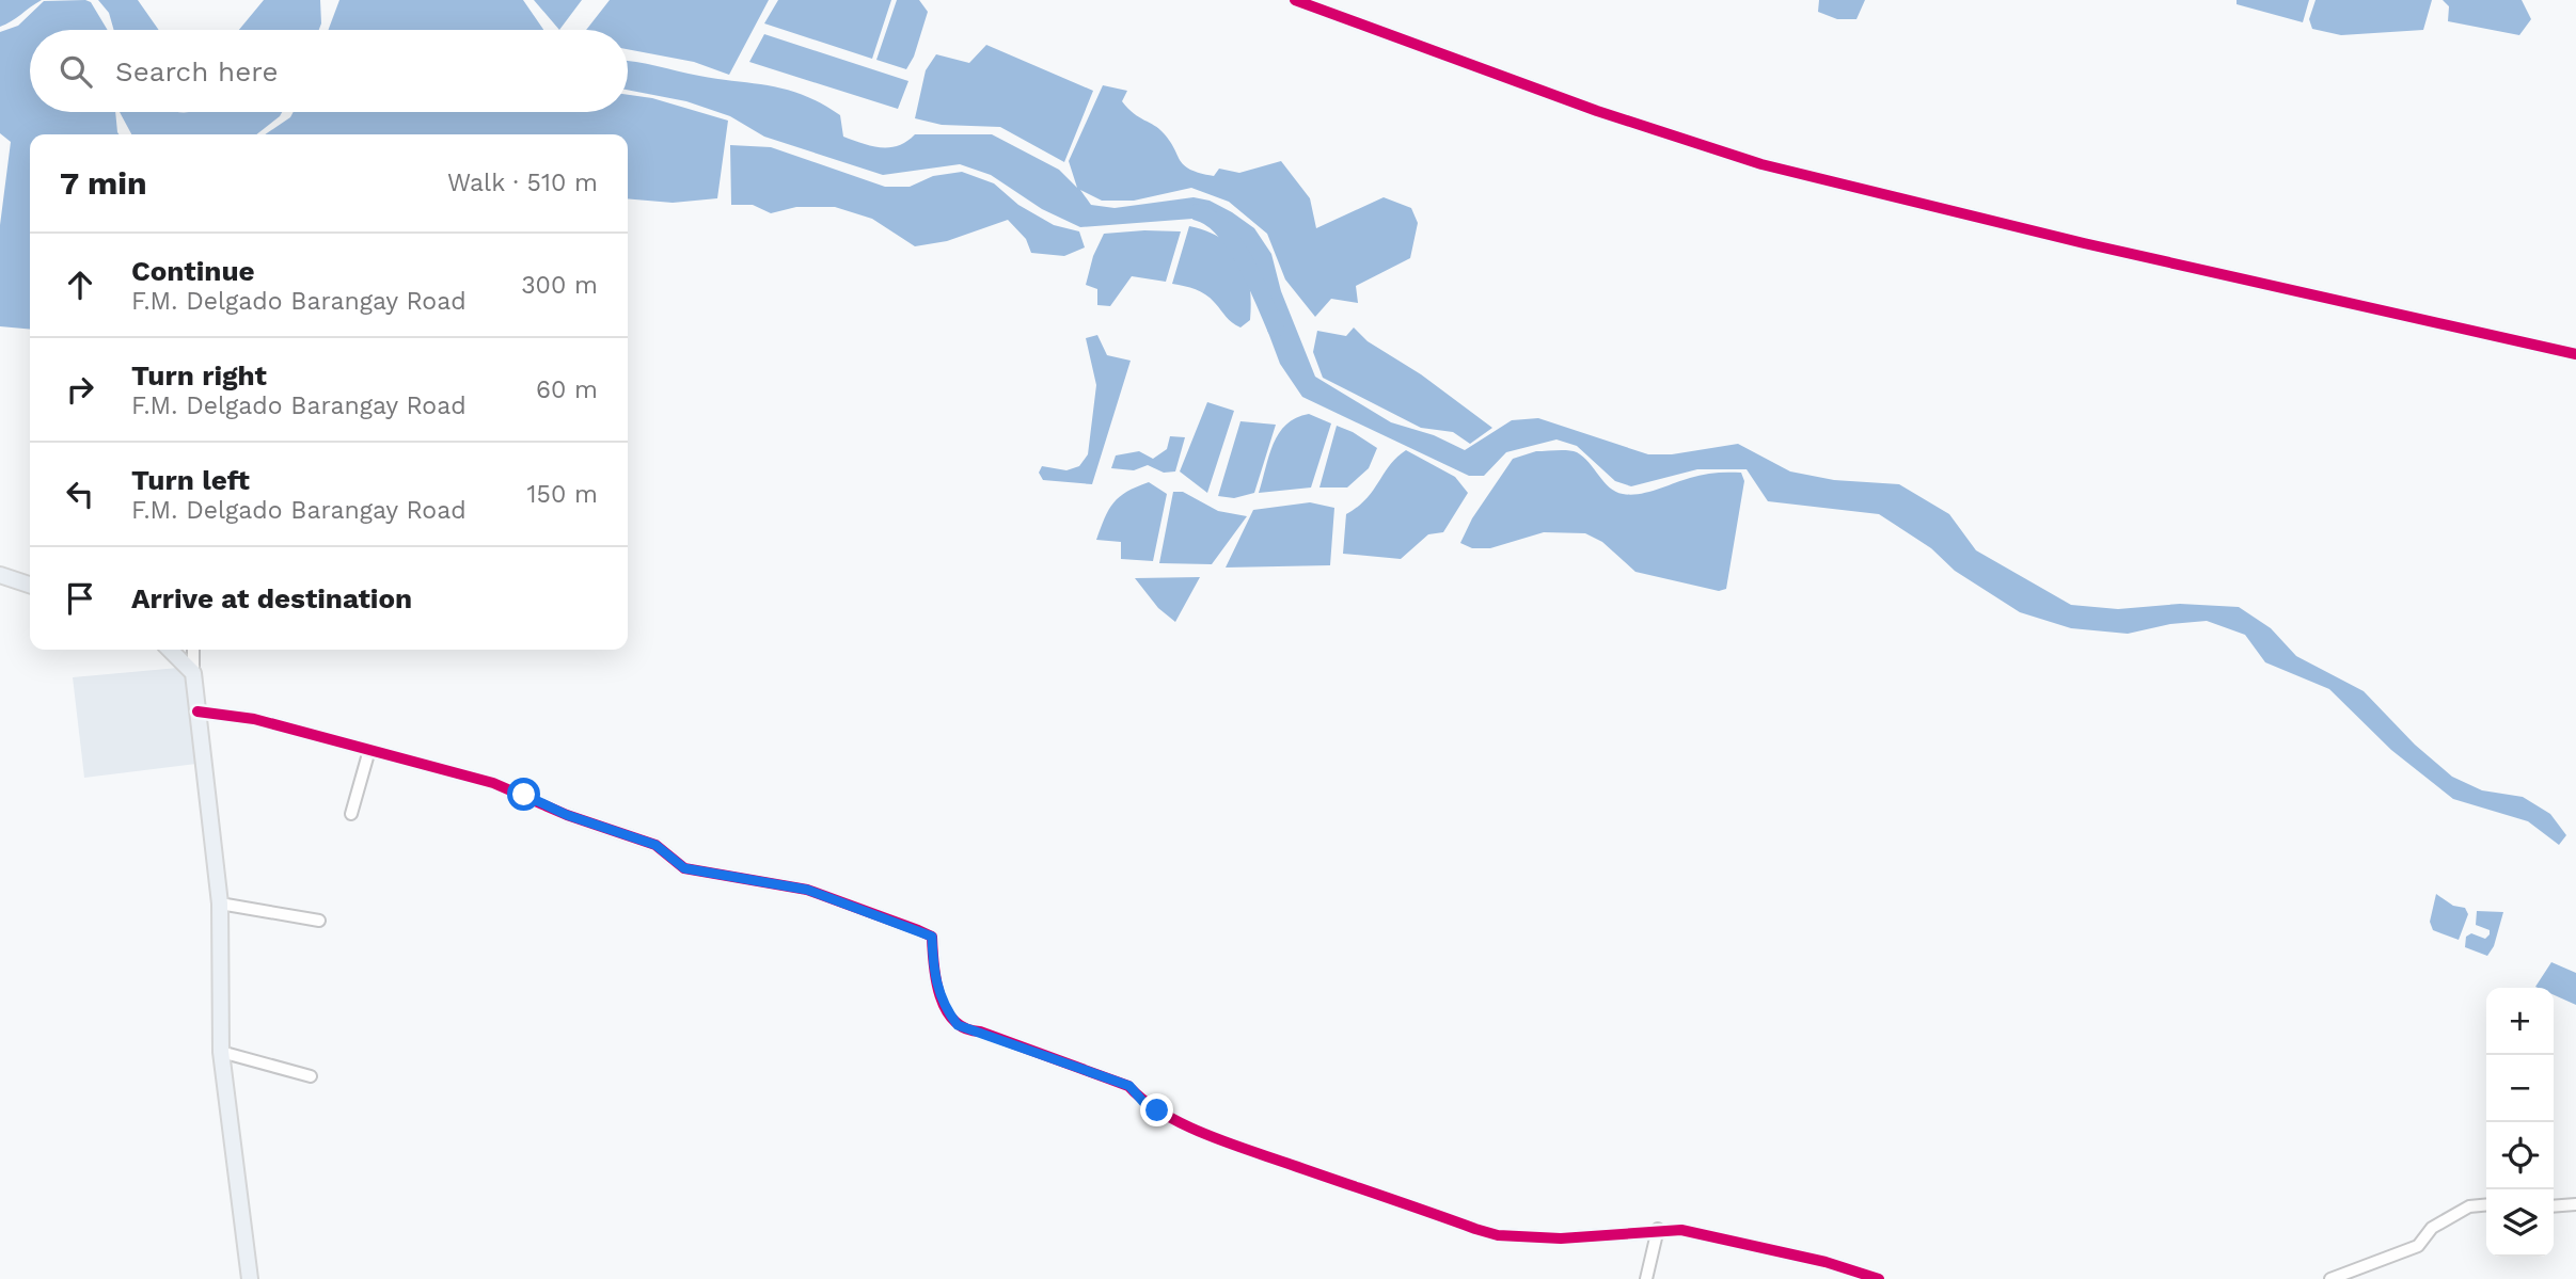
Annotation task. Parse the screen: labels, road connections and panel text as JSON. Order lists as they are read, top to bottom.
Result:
{
  "page": {
    "search": "Search here",
    "heading": ["7 min", "Walk · 510 m"],
    "list": [
      ["Continue", "F.M. Delgado Barangay Road", "300 m"],
      ["Turn right", "F.M. Delgado Barangay Road", "60 m"],
      ["Turn left", "F.M. Delgado Barangay Road", "150 m"],
      "Arrive at destination"
    ],
    "map_buttons": ["+", "−"]
  }
}
